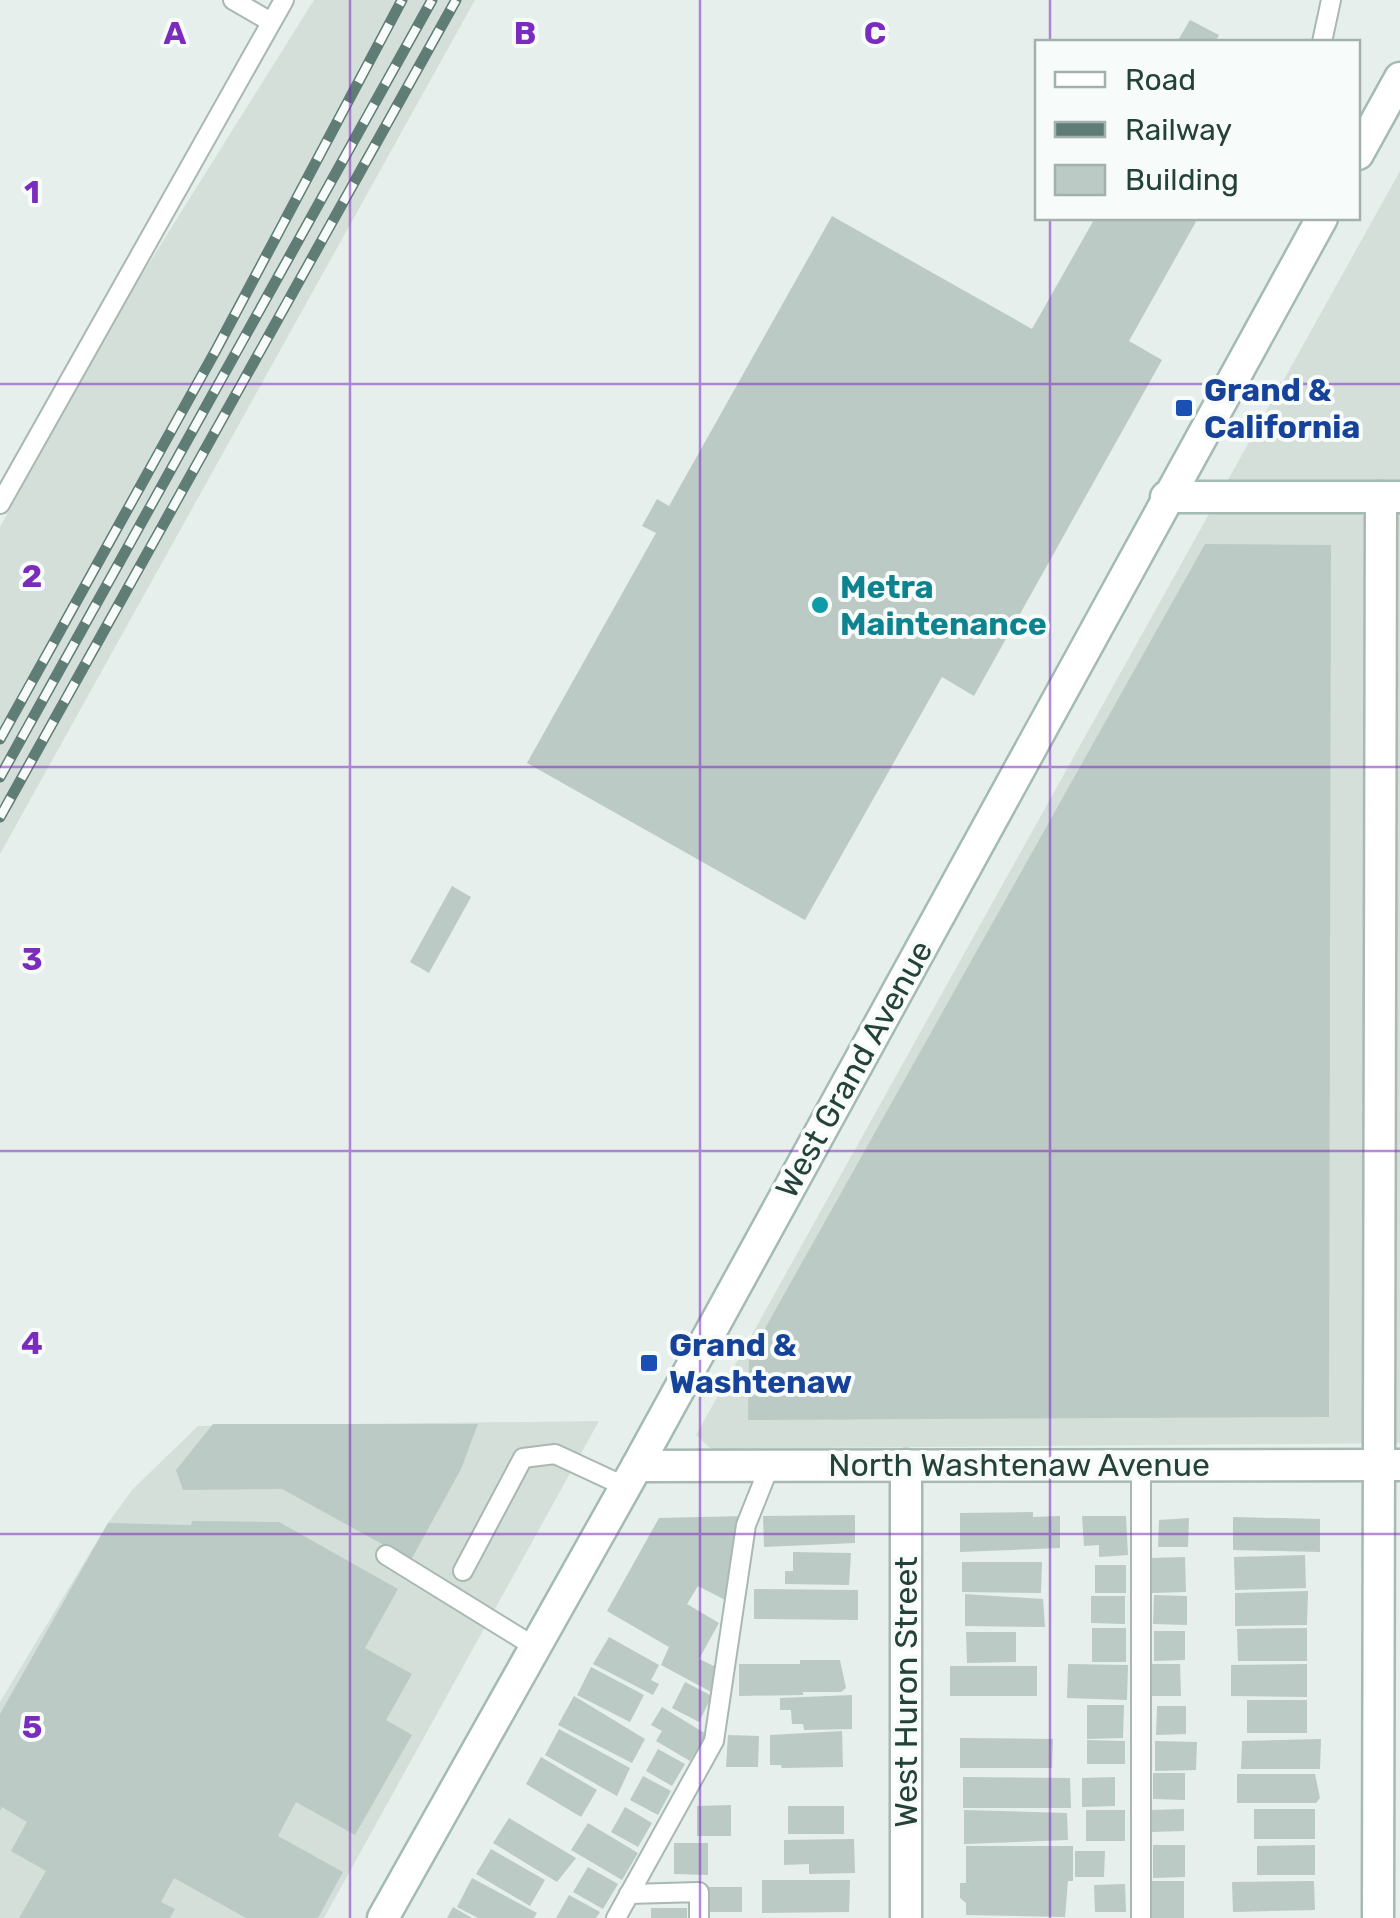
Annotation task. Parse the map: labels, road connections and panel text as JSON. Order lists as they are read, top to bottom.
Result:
{
  "streets": {
    "street": ["West Grand Avenue", "North Washtenaw Avenue", "West Huron Street"]
  },
  "crossings": [
    ["West Grand Avenue", "North Washtenaw Avenue"],
    ["North Washtenaw Avenue", "West Huron Street"]
  ],
  "places": {
    "transit": ["Grand & California", "Grand & Washtenaw"],
    "other": ["Metra Maintenance"]
  },
  "legend": ["Road", "Railway", "Building"],
  "grid": {
    "columns": ["A", "B", "C"],
    "rows": [
      "1",
      "2",
      "3",
      "4",
      "5"
    ]
  }
}
